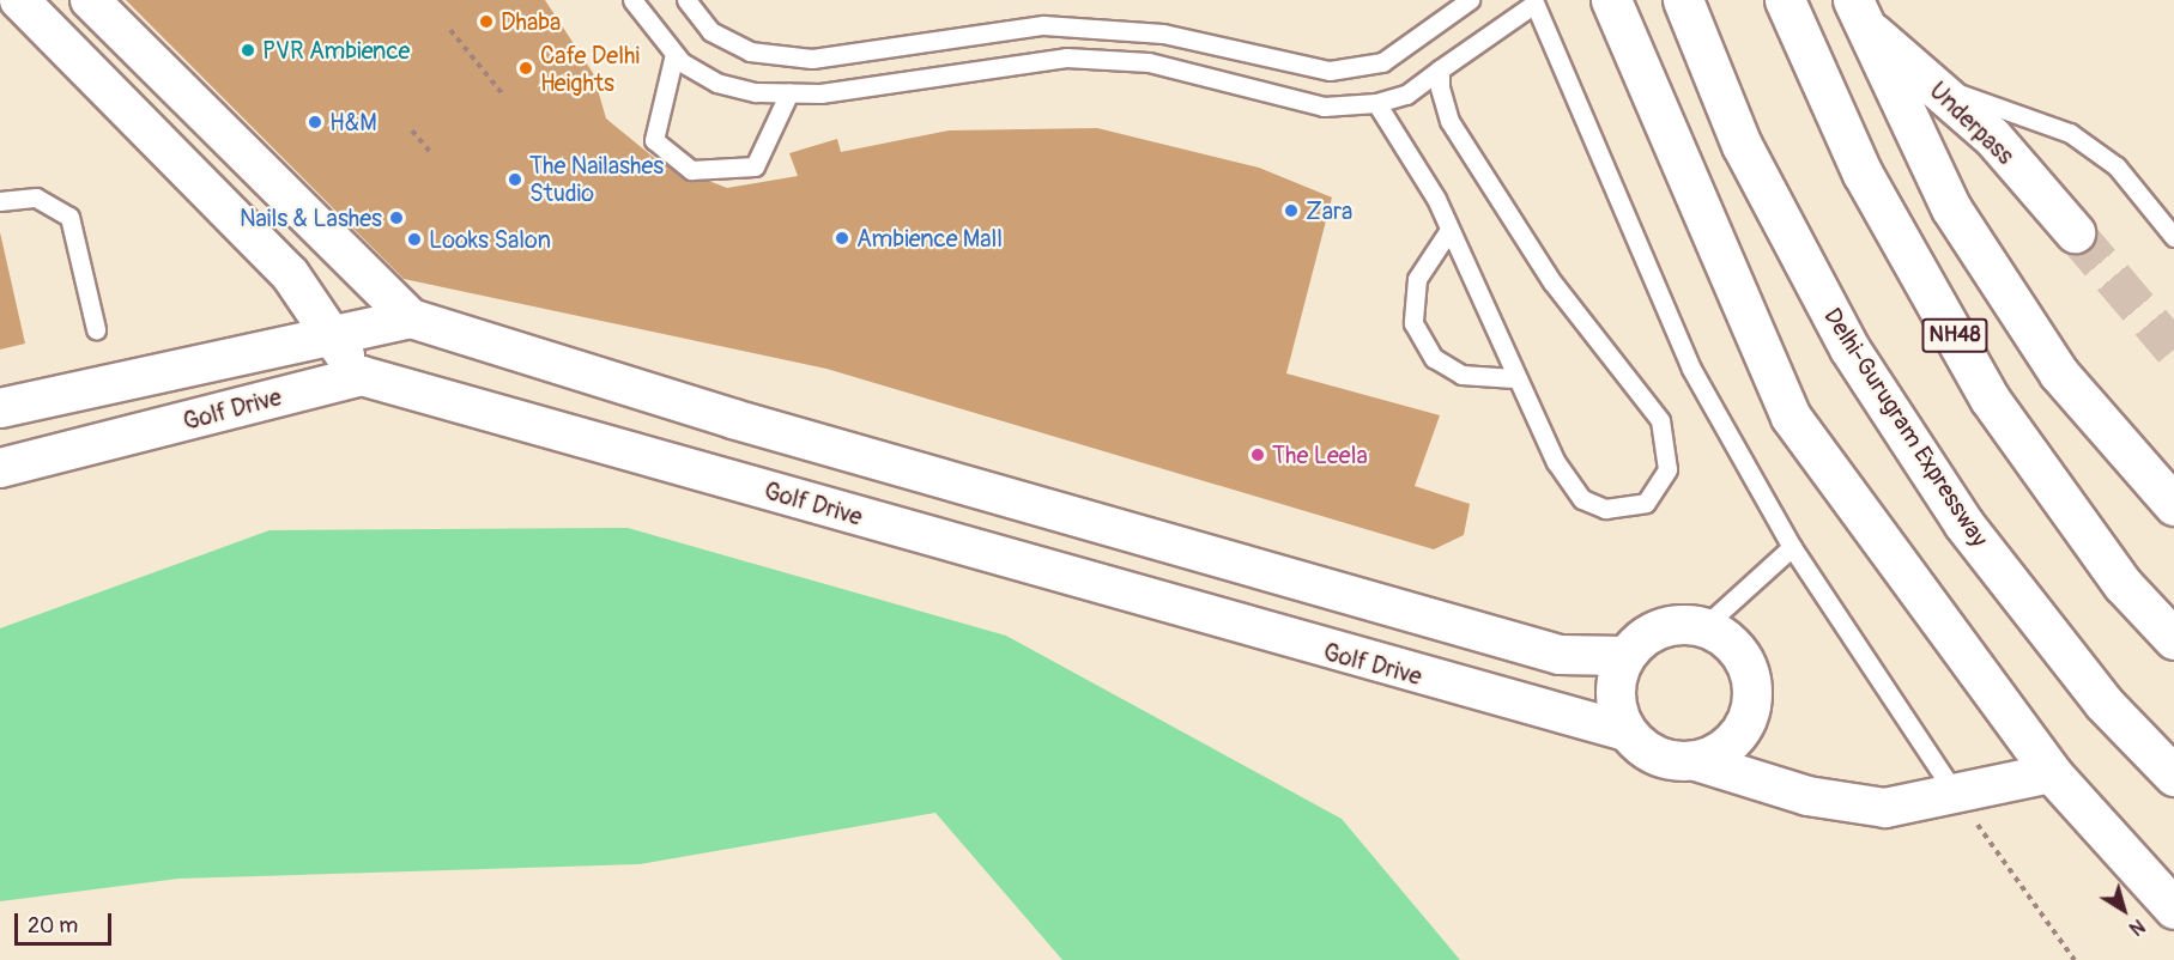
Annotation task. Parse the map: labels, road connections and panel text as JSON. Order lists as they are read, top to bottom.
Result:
{
  "streets": {
    "main road": ["Underpass", "NH48", "Delhi-Gurugram Expressway"],
    "street": ["Golf Drive"]
  },
  "places": [
    "Dhaba",
    "PVR Ambience",
    "Cafe Delhi Heights",
    "H&M",
    "The Nailashes Studio",
    "Zara",
    "Nails & Lashes",
    "Ambience Mall",
    "Looks Salon",
    "The Leela"
  ],
  "scale_bar": "20 m",
  "north": "bottom right"
}
